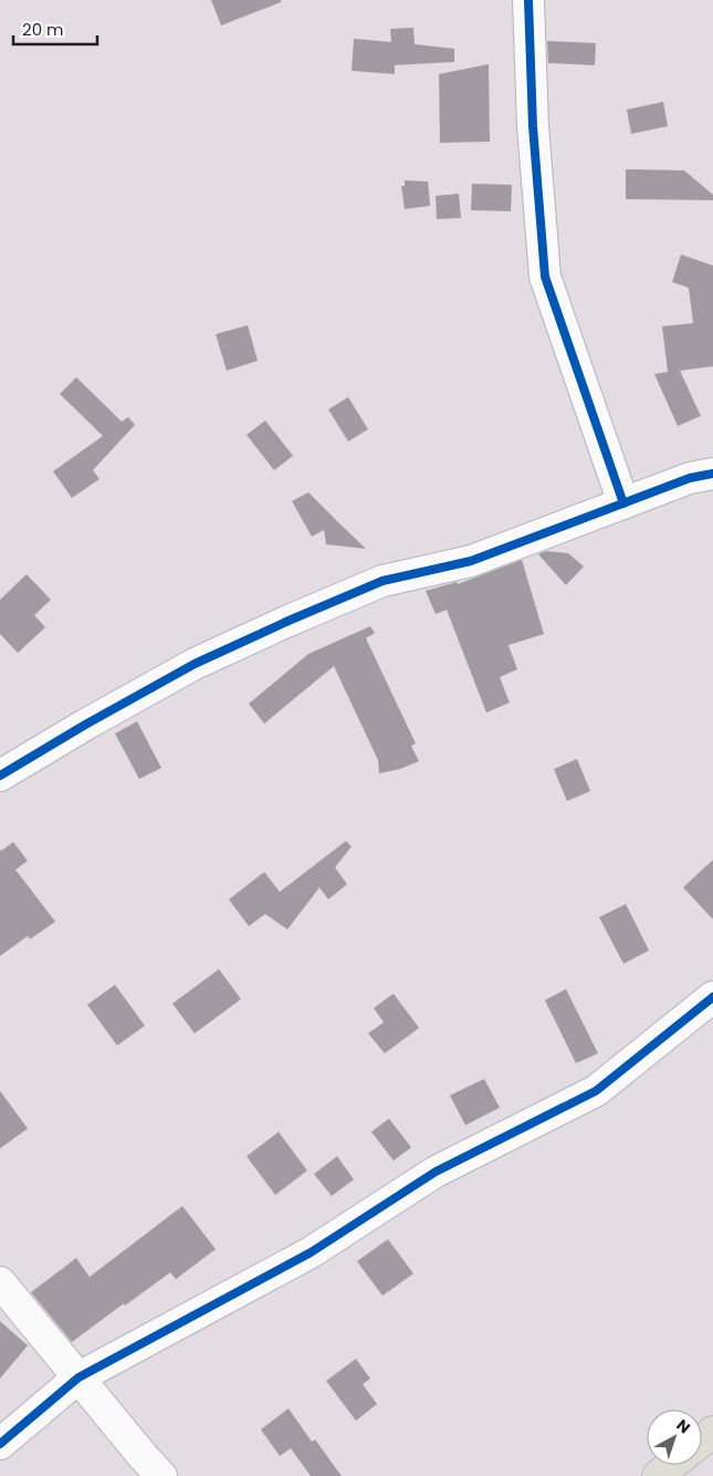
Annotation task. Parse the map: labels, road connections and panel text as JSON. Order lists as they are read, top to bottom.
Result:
{
  "scale_bar": "20 m",
  "north": "top right"
}
